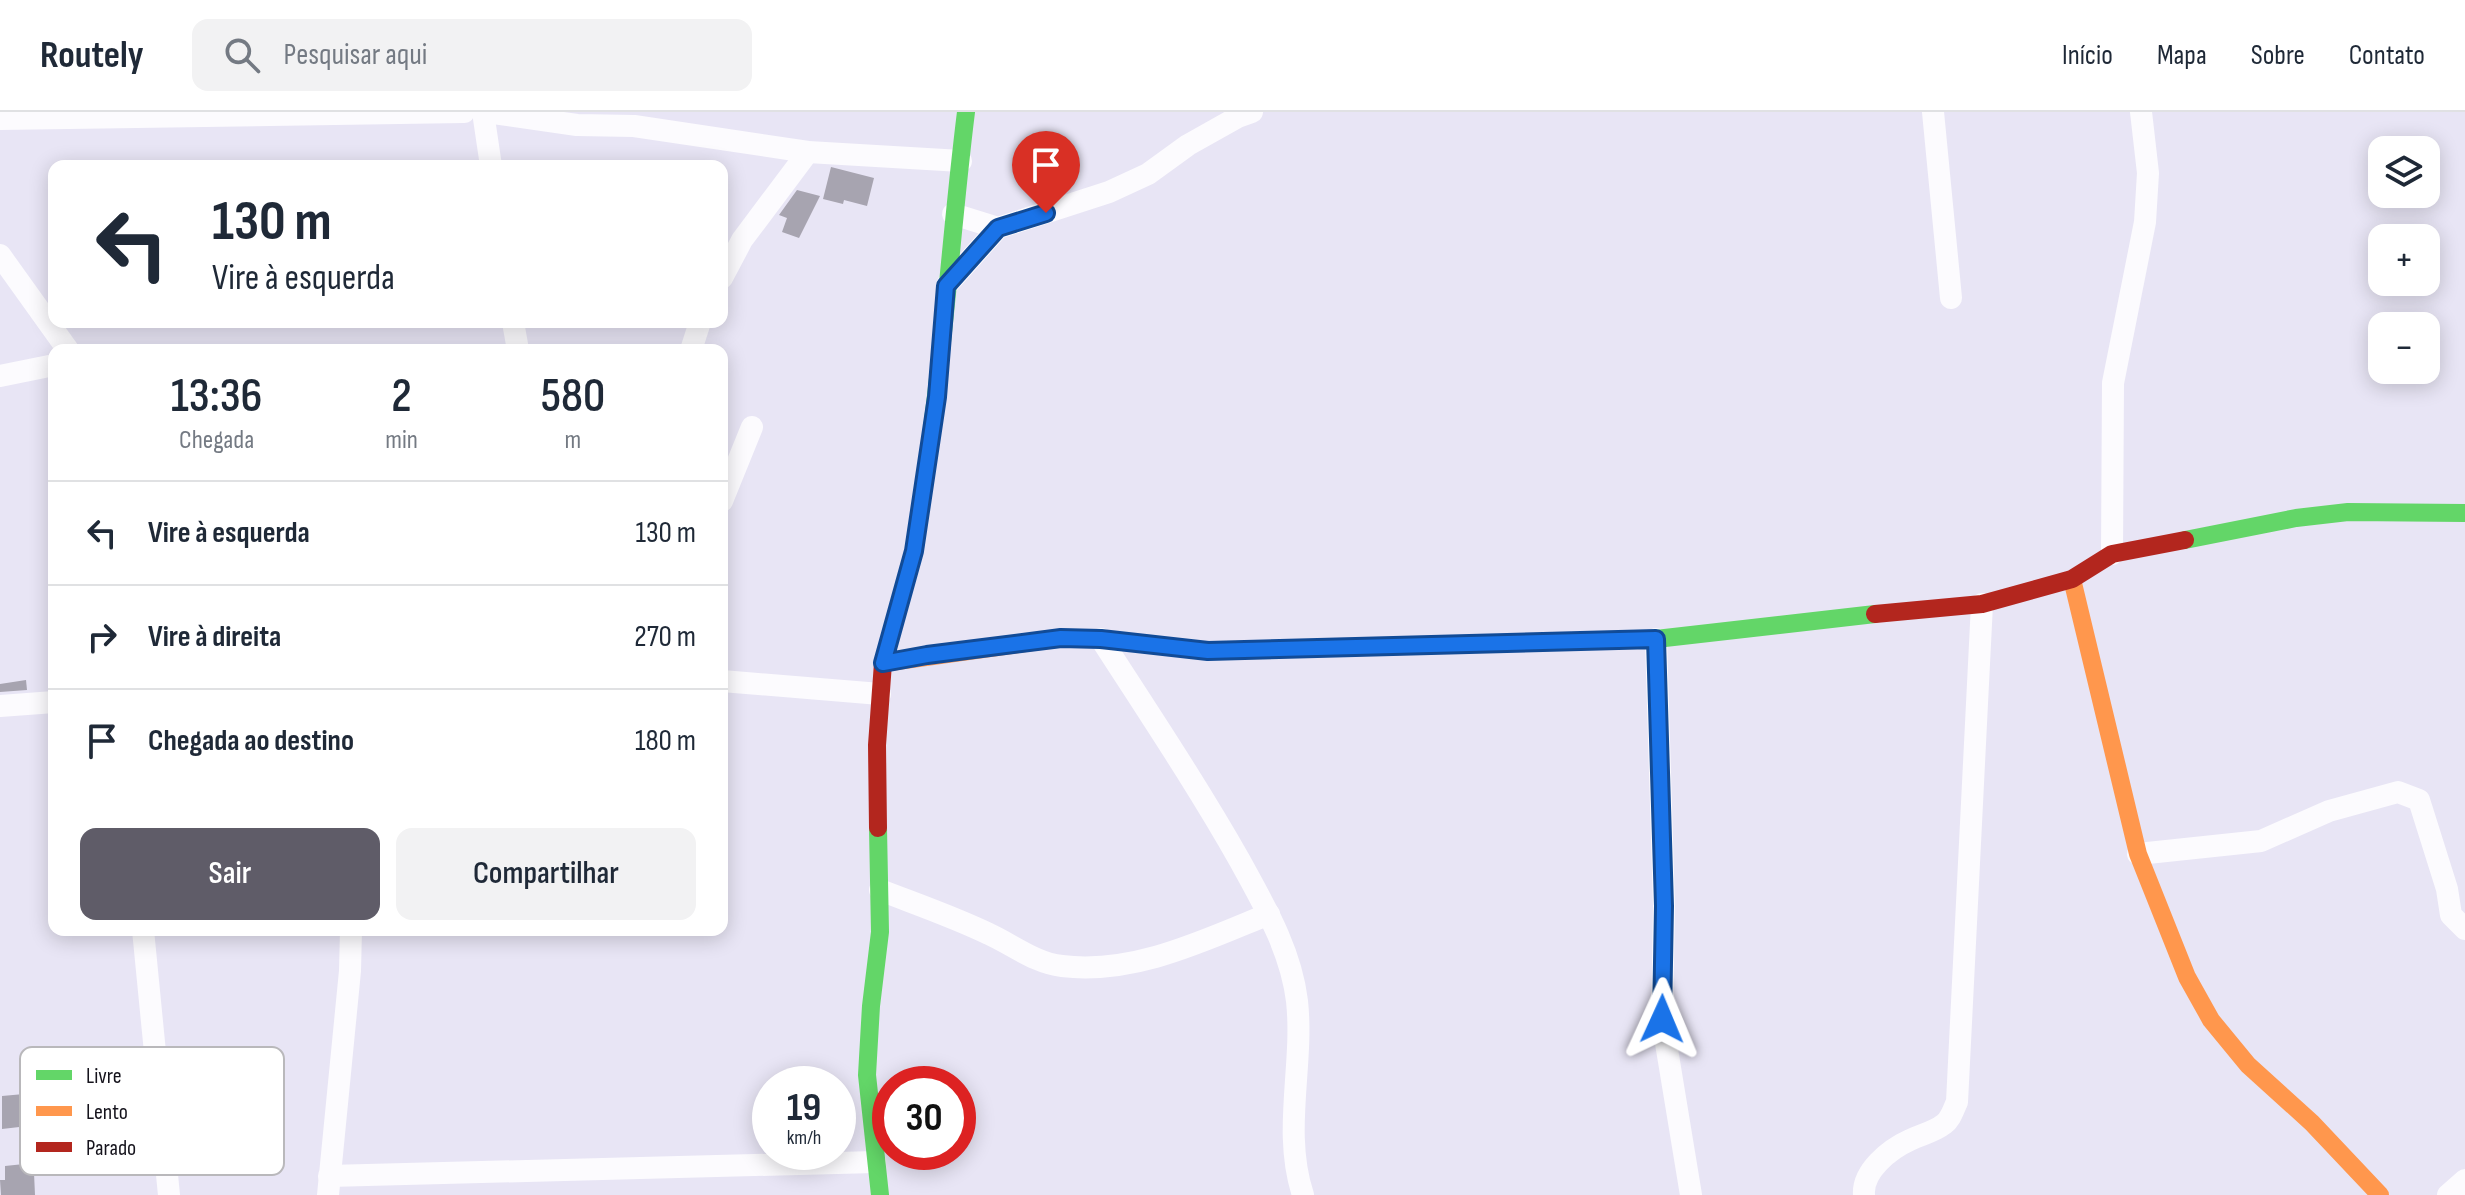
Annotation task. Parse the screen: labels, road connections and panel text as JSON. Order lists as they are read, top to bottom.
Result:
{
  "legend": ["Livre", "Lento", "Parado"],
  "page": {
    "header": "Routely",
    "search": "Pesquisar aqui",
    "nav": [
      "Início",
      "Mapa",
      "Sobre",
      "Contato"
    ],
    "map_buttons": ["+", "−"],
    "turn": ["130 m", "Vire à esquerda"],
    "eta": [
      "13:36",
      "Chegada",
      "2",
      "min",
      "580",
      "m"
    ],
    "list": [
      {
        "name": "Vire à esquerda",
        "value": "130 m"
      },
      {
        "name": "Vire à direita",
        "value": "270 m"
      },
      {
        "name": "Chegada ao destino",
        "value": "180 m"
      }
    ],
    "buttons": ["Sair", "Compartilhar"],
    "speed": "19 km/h",
    "limit": "30"
  }
}
